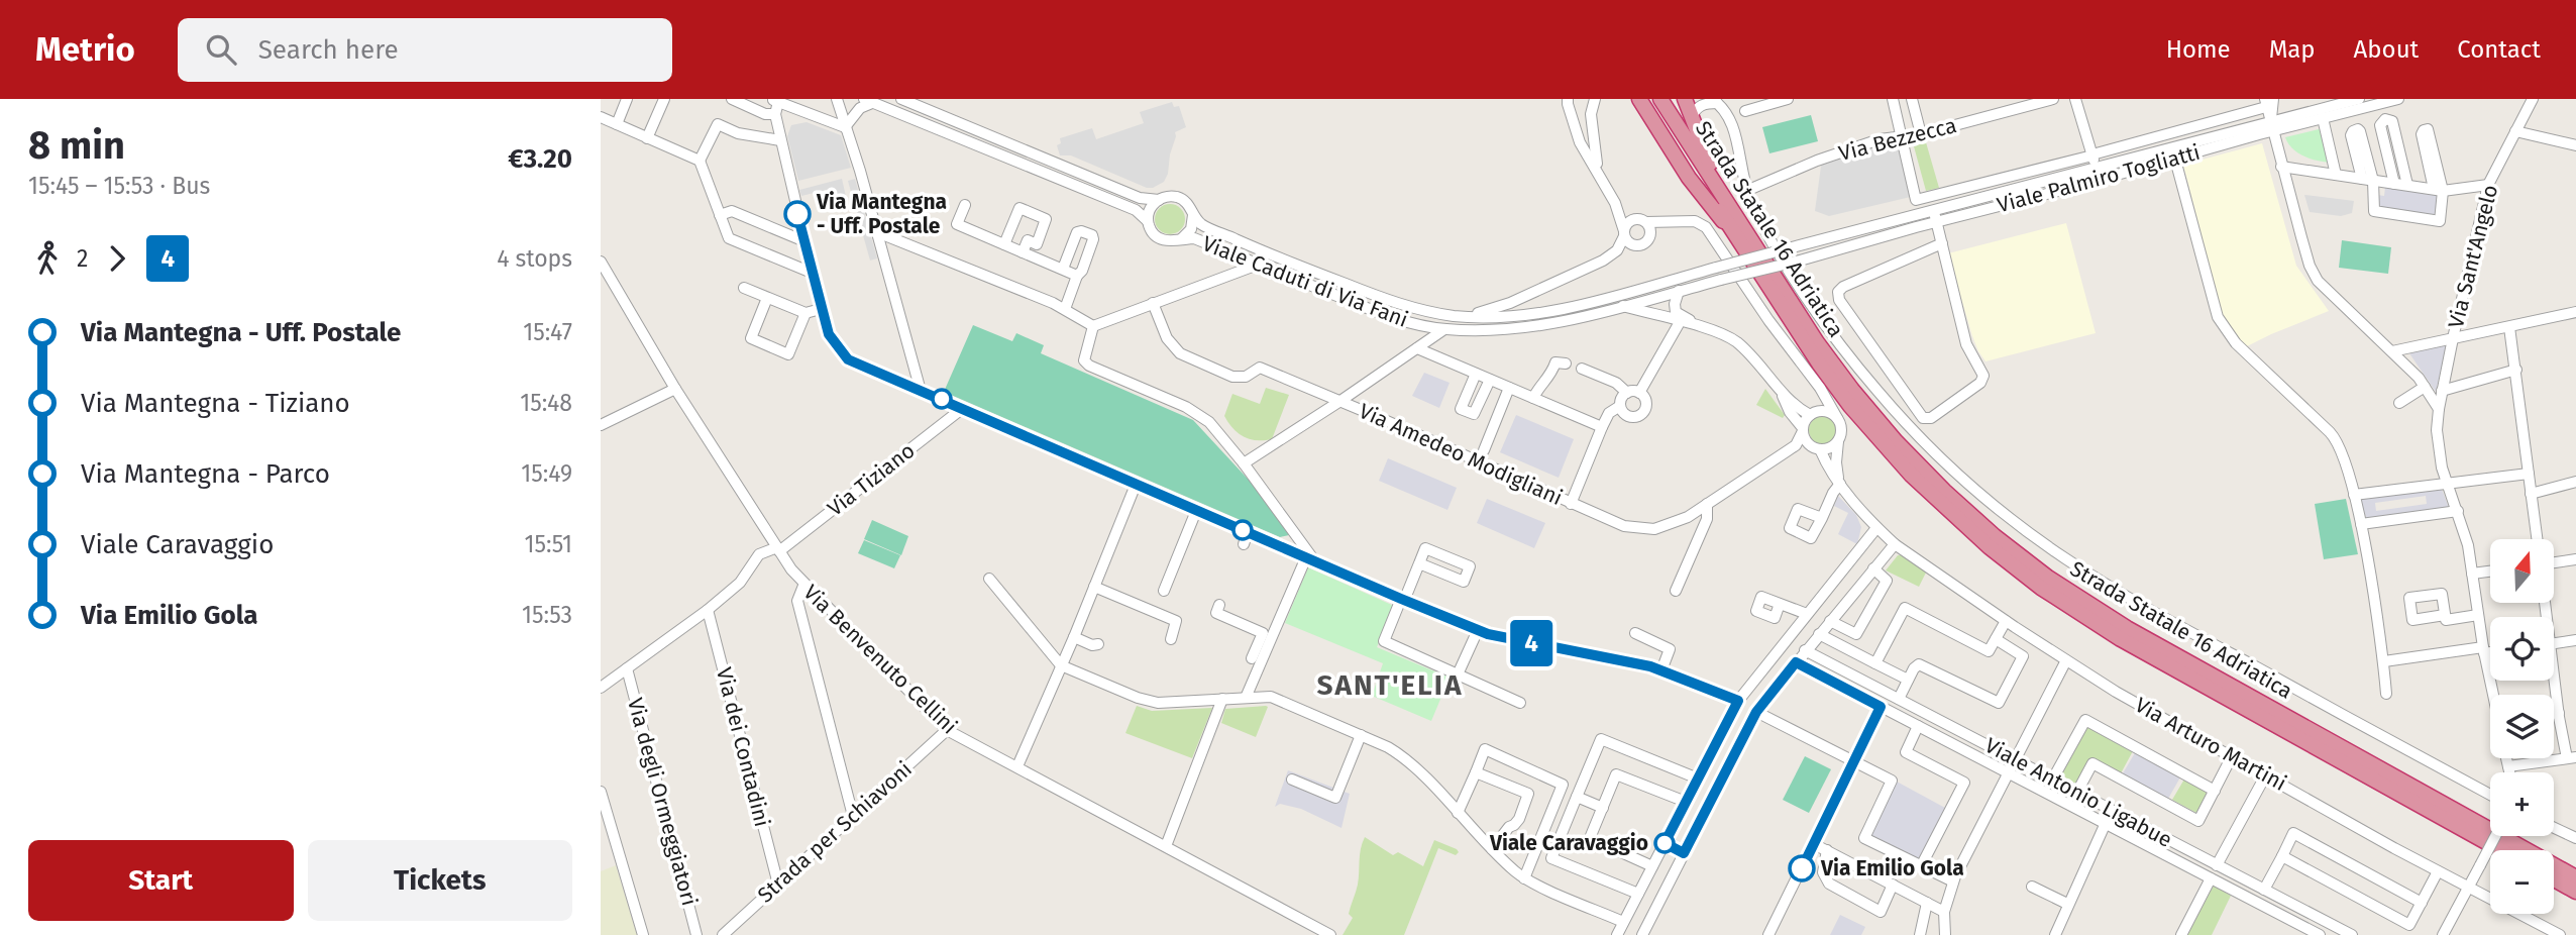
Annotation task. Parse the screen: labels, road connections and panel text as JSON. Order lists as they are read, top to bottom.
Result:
{
  "streets": {
    "highway": ["Strada Statale 16 Adriatica"],
    "street": [
      "Via Bezzecca",
      "Viale Palmiro Togliatti",
      "Via Sant'Angelo",
      "Viale Caduti di Via Fani",
      "Via Amedeo Modigliani",
      "Via Tiziano",
      "Via Benvenuto Cellini",
      "Via Arturo Martini",
      "Via dei Contadini",
      "Viale Antonio Ligabue",
      "Via degli Ormeggiatori",
      "Strada per Schiavoni"
    ]
  },
  "crossings": [
    ["Via Bezzecca", "Viale Palmiro Togliatti"],
    ["Viale Palmiro Togliatti", "Viale Caduti di Via Fani"],
    ["Via Amedeo Modigliani", "Via Arturo Martini"],
    ["Via Tiziano", "Via Benvenuto Cellini"],
    ["Via Tiziano", "Via dei Contadini"],
    ["Via Tiziano", "Via degli Ormeggiatori"],
    ["Via Benvenuto Cellini", "Strada per Schiavoni"],
    ["Via dei Contadini", "Strada per Schiavoni"]
  ],
  "districts": ["SANT'ELIA"],
  "places": ["Via Mantegna - Uff. Postale", "Viale Caravaggio", "Via Emilio Gola"],
  "lines": ["bus line 4"],
  "north": "top",
  "page": {
    "header": "Metrio",
    "search": "Search here",
    "nav": [
      "Home",
      "Map",
      "About",
      "Contact"
    ],
    "heading": ["8 min", "15:45 – 15:53 · Bus", "€3.20"],
    "on_map": "4",
    "legs": ["2", "4", "4 stops"],
    "list": [
      {
        "name": "Via Mantegna - Uff. Postale",
        "value": "15:47"
      },
      {
        "name": "Via Mantegna - Tiziano",
        "value": "15:48"
      },
      {
        "name": "Via Mantegna - Parco",
        "value": "15:49"
      },
      {
        "name": "Viale Caravaggio",
        "value": "15:51"
      },
      {
        "name": "Via Emilio Gola",
        "value": "15:53"
      }
    ],
    "map_buttons": ["+", "−"],
    "buttons": ["Start", "Tickets"]
  }
}
